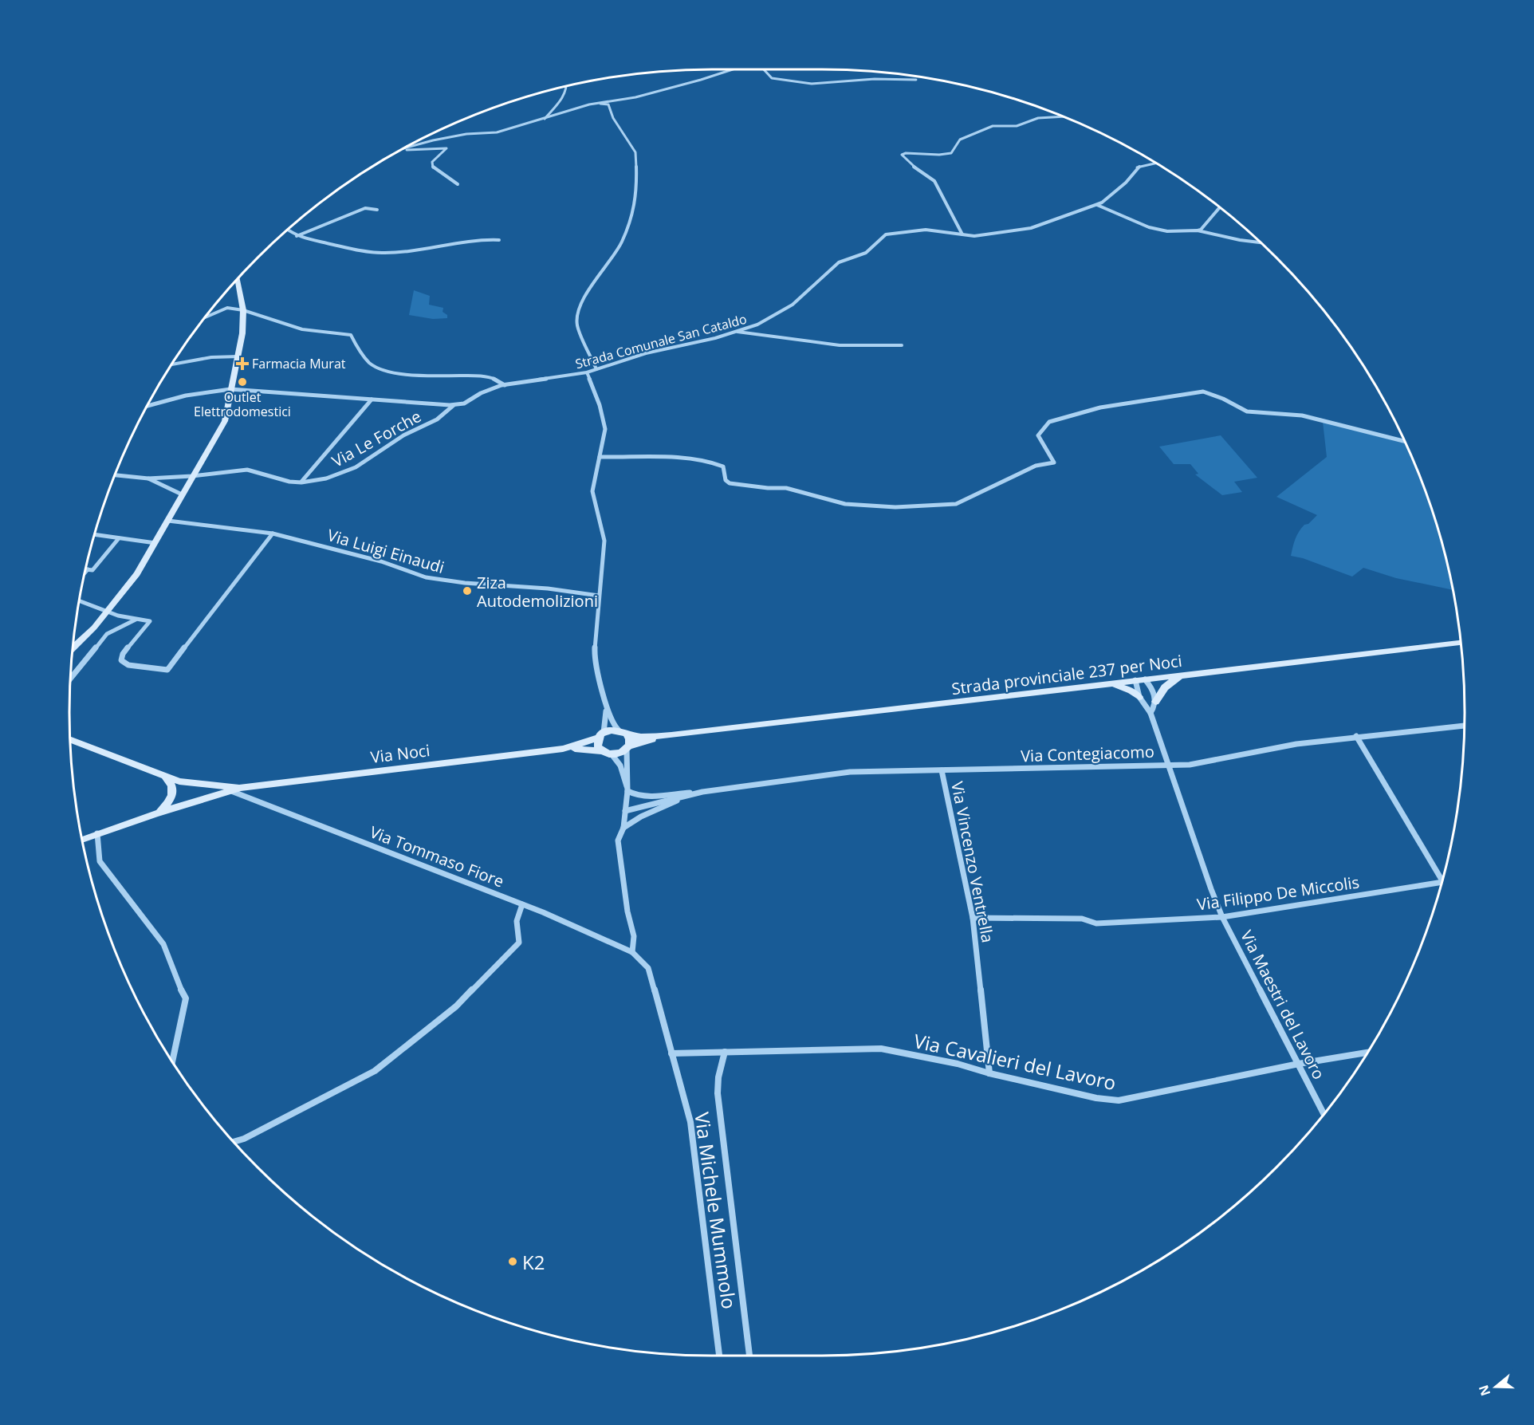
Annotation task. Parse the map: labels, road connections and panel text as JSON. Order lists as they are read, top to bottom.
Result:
{
  "streets": {
    "main road": ["Strada provinciale 237 per Noci", "Via Noci"],
    "street": [
      "Strada Comunale San Cataldo",
      "Via Le Forche",
      "Via Luigi Einaudi",
      "Via Contegiacomo",
      "Via Tommaso Fiore",
      "Via Vincenzo Ventrella",
      "Via Filippo De Miccolis",
      "Via Maestri del Lavoro",
      "Via Cavalieri del Lavoro",
      "Via Michele Mummolo"
    ]
  },
  "crossings": [
    ["Strada Comunale San Cataldo", "Via Le Forche"],
    ["Strada provinciale 237 per Noci", "Via Noci"],
    ["Strada provinciale 237 per Noci", "Via Maestri del Lavoro"],
    ["Via Contegiacomo", "Via Vincenzo Ventrella"],
    ["Via Contegiacomo", "Via Maestri del Lavoro"],
    ["Via Tommaso Fiore", "Via Michele Mummolo"],
    ["Via Vincenzo Ventrella", "Via Filippo De Miccolis"],
    ["Via Vincenzo Ventrella", "Via Cavalieri del Lavoro"],
    ["Via Filippo De Miccolis", "Via Maestri del Lavoro"],
    ["Via Maestri del Lavoro", "Via Cavalieri del Lavoro"],
    ["Via Cavalieri del Lavoro", "Via Michele Mummolo"]
  ],
  "places": {
    "health": ["Farmacia Murat"],
    "other": ["Outlet Elettrodomestici", "Ziza Autodemolizioni", "K2"]
  },
  "north": "left"
}
